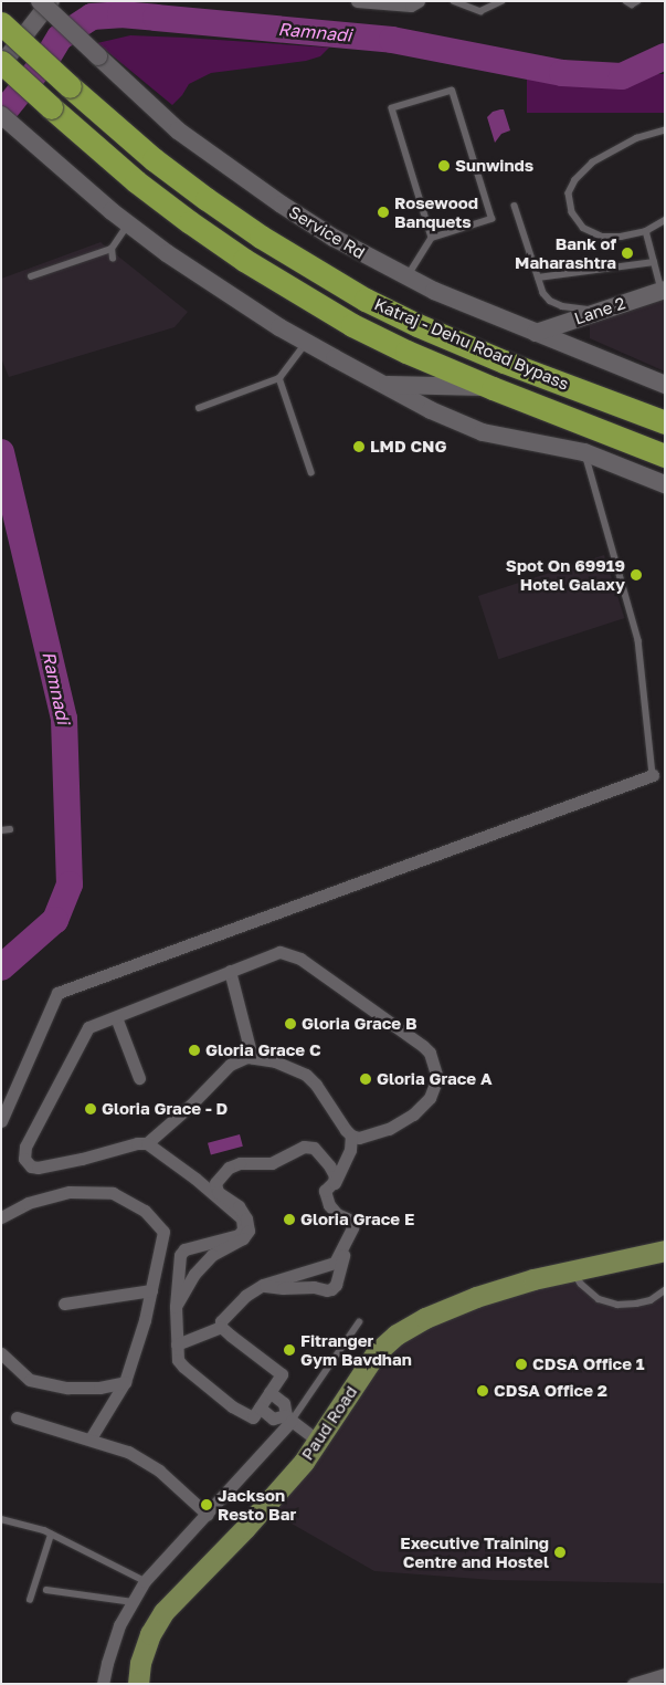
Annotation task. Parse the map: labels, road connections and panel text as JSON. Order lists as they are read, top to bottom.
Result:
{
  "streets": {
    "highway": ["Katraj - Dehu Road Bypass"],
    "main road": ["Paud Road"],
    "street": ["Service Rd", "Lane 2"]
  },
  "crossings": [
    ["Service Rd", "Lane 2"]
  ],
  "water": ["Ramnadi"],
  "places": [
    "Sunwinds",
    "Rosewood Banquets",
    "Bank of Maharashtra",
    "LMD CNG",
    "Spot On 69919 Hotel Galaxy",
    "Gloria Grace B",
    "Gloria Grace C",
    "Gloria Grace A",
    "Gloria Grace - D",
    "Gloria Grace E",
    "Fitranger Gym Bavdhan",
    "CDSA Office 1",
    "CDSA Office 2",
    "Jackson Resto Bar",
    "Executive Training Centre and Hostel"
  ]
}
